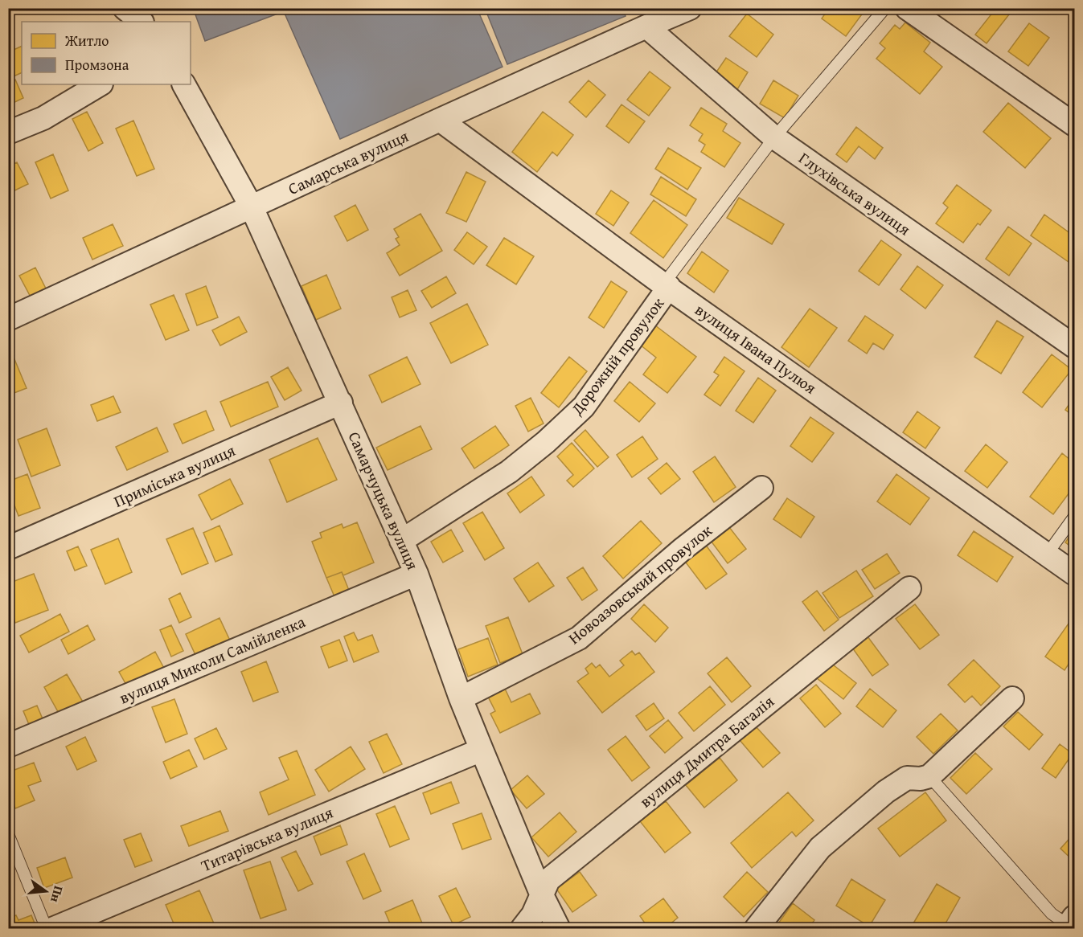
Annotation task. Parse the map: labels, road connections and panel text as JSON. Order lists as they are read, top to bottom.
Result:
{
  "streets": {
    "street": [
      "Самарська вулиця",
      "Глухівська вулиця",
      "вулиця Івана Пулюя",
      "Дорожній провулок",
      "Приміська вулиця",
      "Самарчуцька вулиця",
      "Новоазовський провулок",
      "вулиця Миколи Самійленка",
      "вулиця Дмитра Багалія",
      "Титарівська вулиця"
    ]
  },
  "crossings": [
    ["Самарська вулиця", "Глухівська вулиця"],
    ["Самарська вулиця", "вулиця Івана Пулюя"],
    ["Самарська вулиця", "Самарчуцька вулиця"],
    ["вулиця Івана Пулюя", "Дорожній провулок"],
    ["Дорожній провулок", "Самарчуцька вулиця"],
    ["Приміська вулиця", "Самарчуцька вулиця"],
    ["Самарчуцька вулиця", "Новоазовський провулок"],
    ["Самарчуцька вулиця", "вулиця Миколи Самійленка"],
    ["Самарчуцька вулиця", "вулиця Дмитра Багалія"],
    ["Самарчуцька вулиця", "Титарівська вулиця"]
  ],
  "legend": ["Житло", "Промзона"],
  "north": "right"
}
